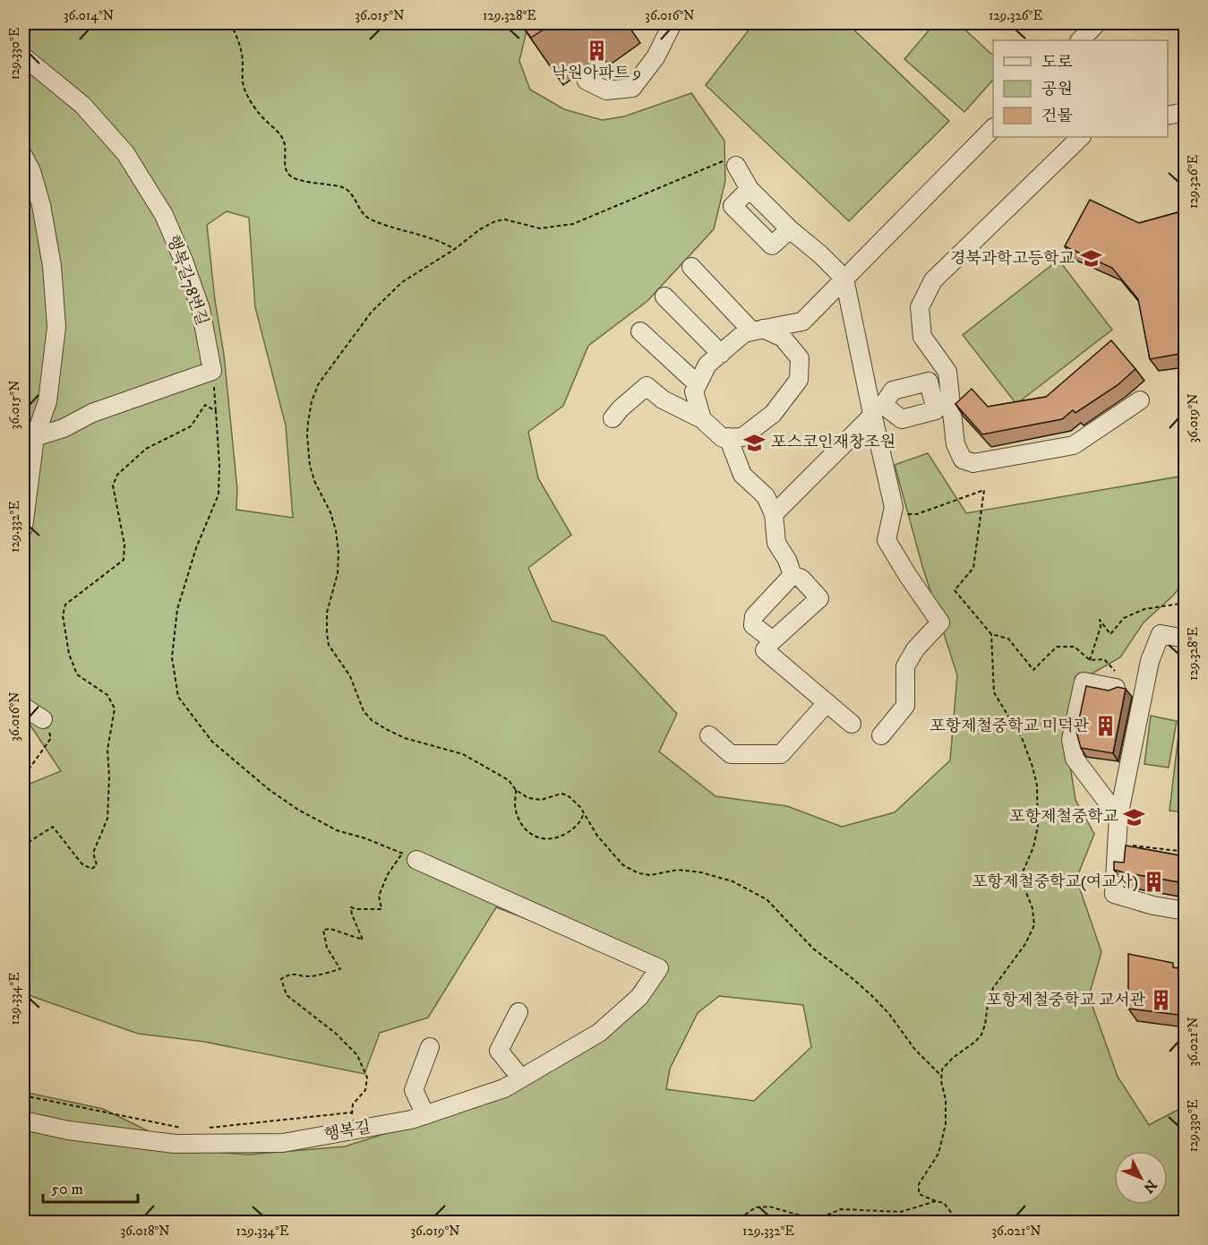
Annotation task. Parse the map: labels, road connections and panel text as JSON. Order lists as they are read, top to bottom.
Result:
{
  "streets": {
    "street": ["행복길78번길", "행복길"]
  },
  "places": {
    "building": [
      "낙원아파트 9",
      "포항제철중학교 미덕관",
      "포항제철중학교(여교사)",
      "포항제철중학교 교서관"
    ],
    "school or university": ["경북과학고등학교", "포스코인재창조원", "포항제철중학교"]
  },
  "legend": ["도로", "공원", "건물"],
  "scale_bar": "50 m",
  "north": "bottom right",
  "coordinates": [
    "36.014°N",
    "36.015°N",
    "129.328°E",
    "36.016°N",
    "129.326°E",
    "129.330°E",
    "36.019°N",
    "129.332°E",
    "129.334°E",
    "36.021°N",
    "36.018°N"
  ]
}
